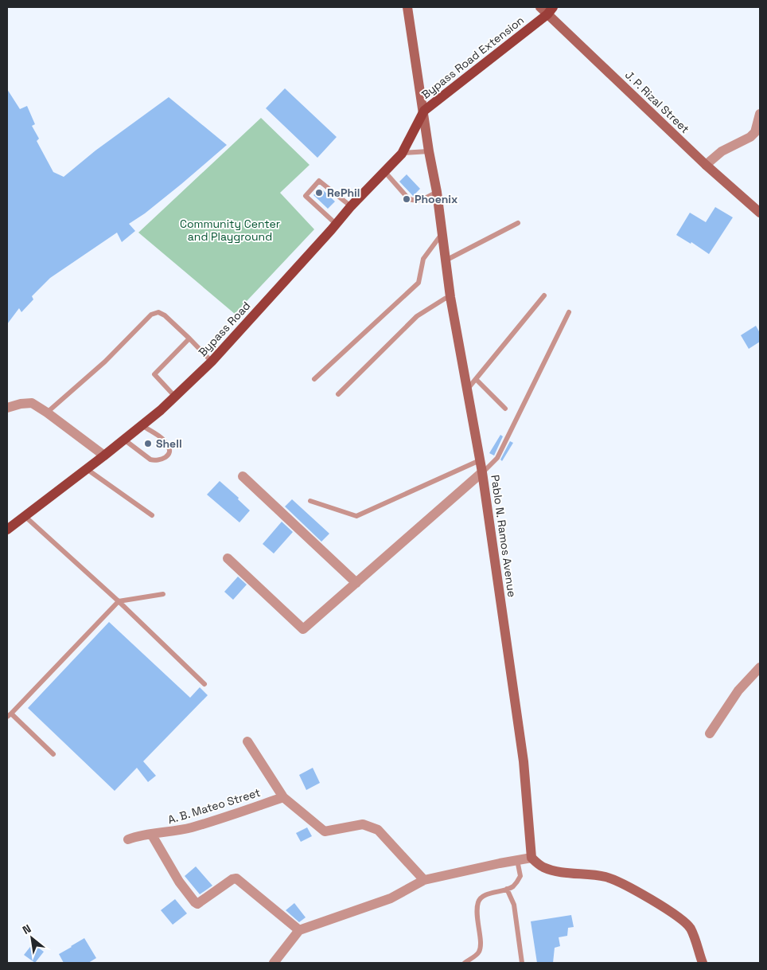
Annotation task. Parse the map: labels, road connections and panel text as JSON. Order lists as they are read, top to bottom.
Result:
{
  "streets": {
    "main road": ["Bypass Road Extension", "Bypass Road"],
    "street": ["J. P. Rizal Street", "Pablo N. Ramos Avenue", "A. B. Mateo Street"]
  },
  "crossings": [
    ["Bypass Road Extension", "J. P. Rizal Street"],
    ["Bypass Road Extension", "Bypass Road"],
    ["Bypass Road Extension", "Pablo N. Ramos Avenue"],
    ["Bypass Road", "Pablo N. Ramos Avenue"]
  ],
  "parks": ["Community Center and Playground"],
  "places": ["RePhil", "Phoenix", "Shell"],
  "north": "top left"
}
